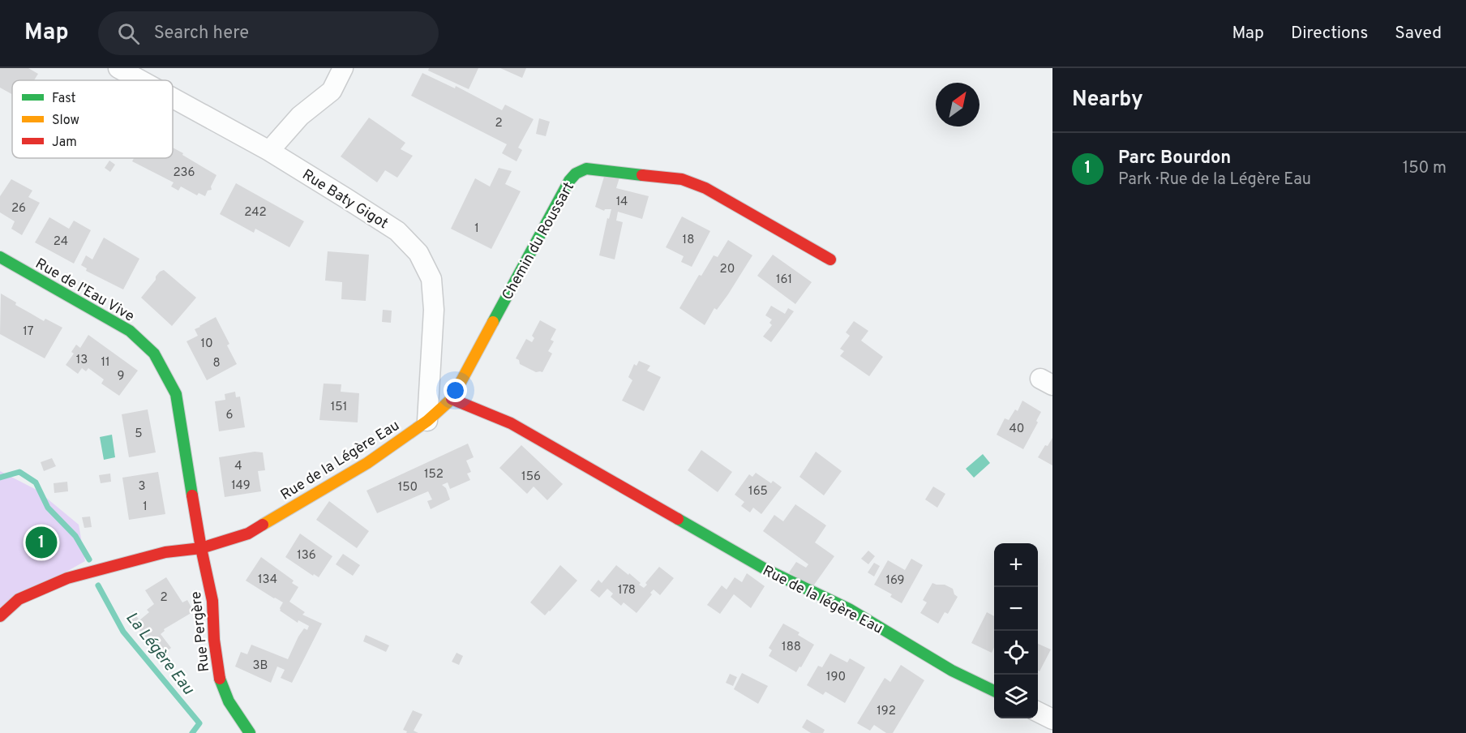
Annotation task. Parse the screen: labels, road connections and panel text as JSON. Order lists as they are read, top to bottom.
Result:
{
  "streets": {
    "street": [
      "Rue Baty Gigot",
      "Chemin du Roussart",
      "Rue de l'Eau Vive",
      "Rue de la Légère Eau",
      "Rue de la légère Eau",
      "Rue Pergère"
    ]
  },
  "crossings": [
    ["Rue Baty Gigot", "Rue de la Légère Eau"],
    ["Chemin du Roussart", "Rue de la Légère Eau"],
    ["Chemin du Roussart", "Rue de la légère Eau"],
    ["Rue de l'Eau Vive", "Rue de la Légère Eau"],
    ["Rue de l'Eau Vive", "Rue Pergère"],
    ["Rue de la Légère Eau", "Rue de la légère Eau"],
    ["Rue de la Légère Eau", "Rue Pergère"]
  ],
  "water": ["La Légère Eau"],
  "house_numbers": [
    "2",
    "236",
    "14",
    "26",
    "242",
    "1",
    "18",
    "24",
    "20",
    "161",
    "17",
    "10",
    "13",
    "11",
    "8",
    "9",
    "151",
    "6",
    "40",
    "5",
    "4",
    "152",
    "156",
    "149",
    "3",
    "150",
    "165",
    "1",
    "136",
    "134",
    "169",
    "178",
    "2",
    "188",
    "3B",
    "190",
    "192"
  ],
  "legend": ["Fast", "Slow", "Jam"],
  "north": "top right",
  "page": {
    "header": "Map",
    "search": "Search here",
    "nav": ["Map", "Directions", "Saved"],
    "heading": "Nearby",
    "list": [
      {
        "mark": "1",
        "name": "Parc Bourdon",
        "note": "Park · Rue de la Légère Eau",
        "value": "150 m"
      }
    ],
    "pins": "1",
    "map_buttons": ["+", "−"]
  }
}
